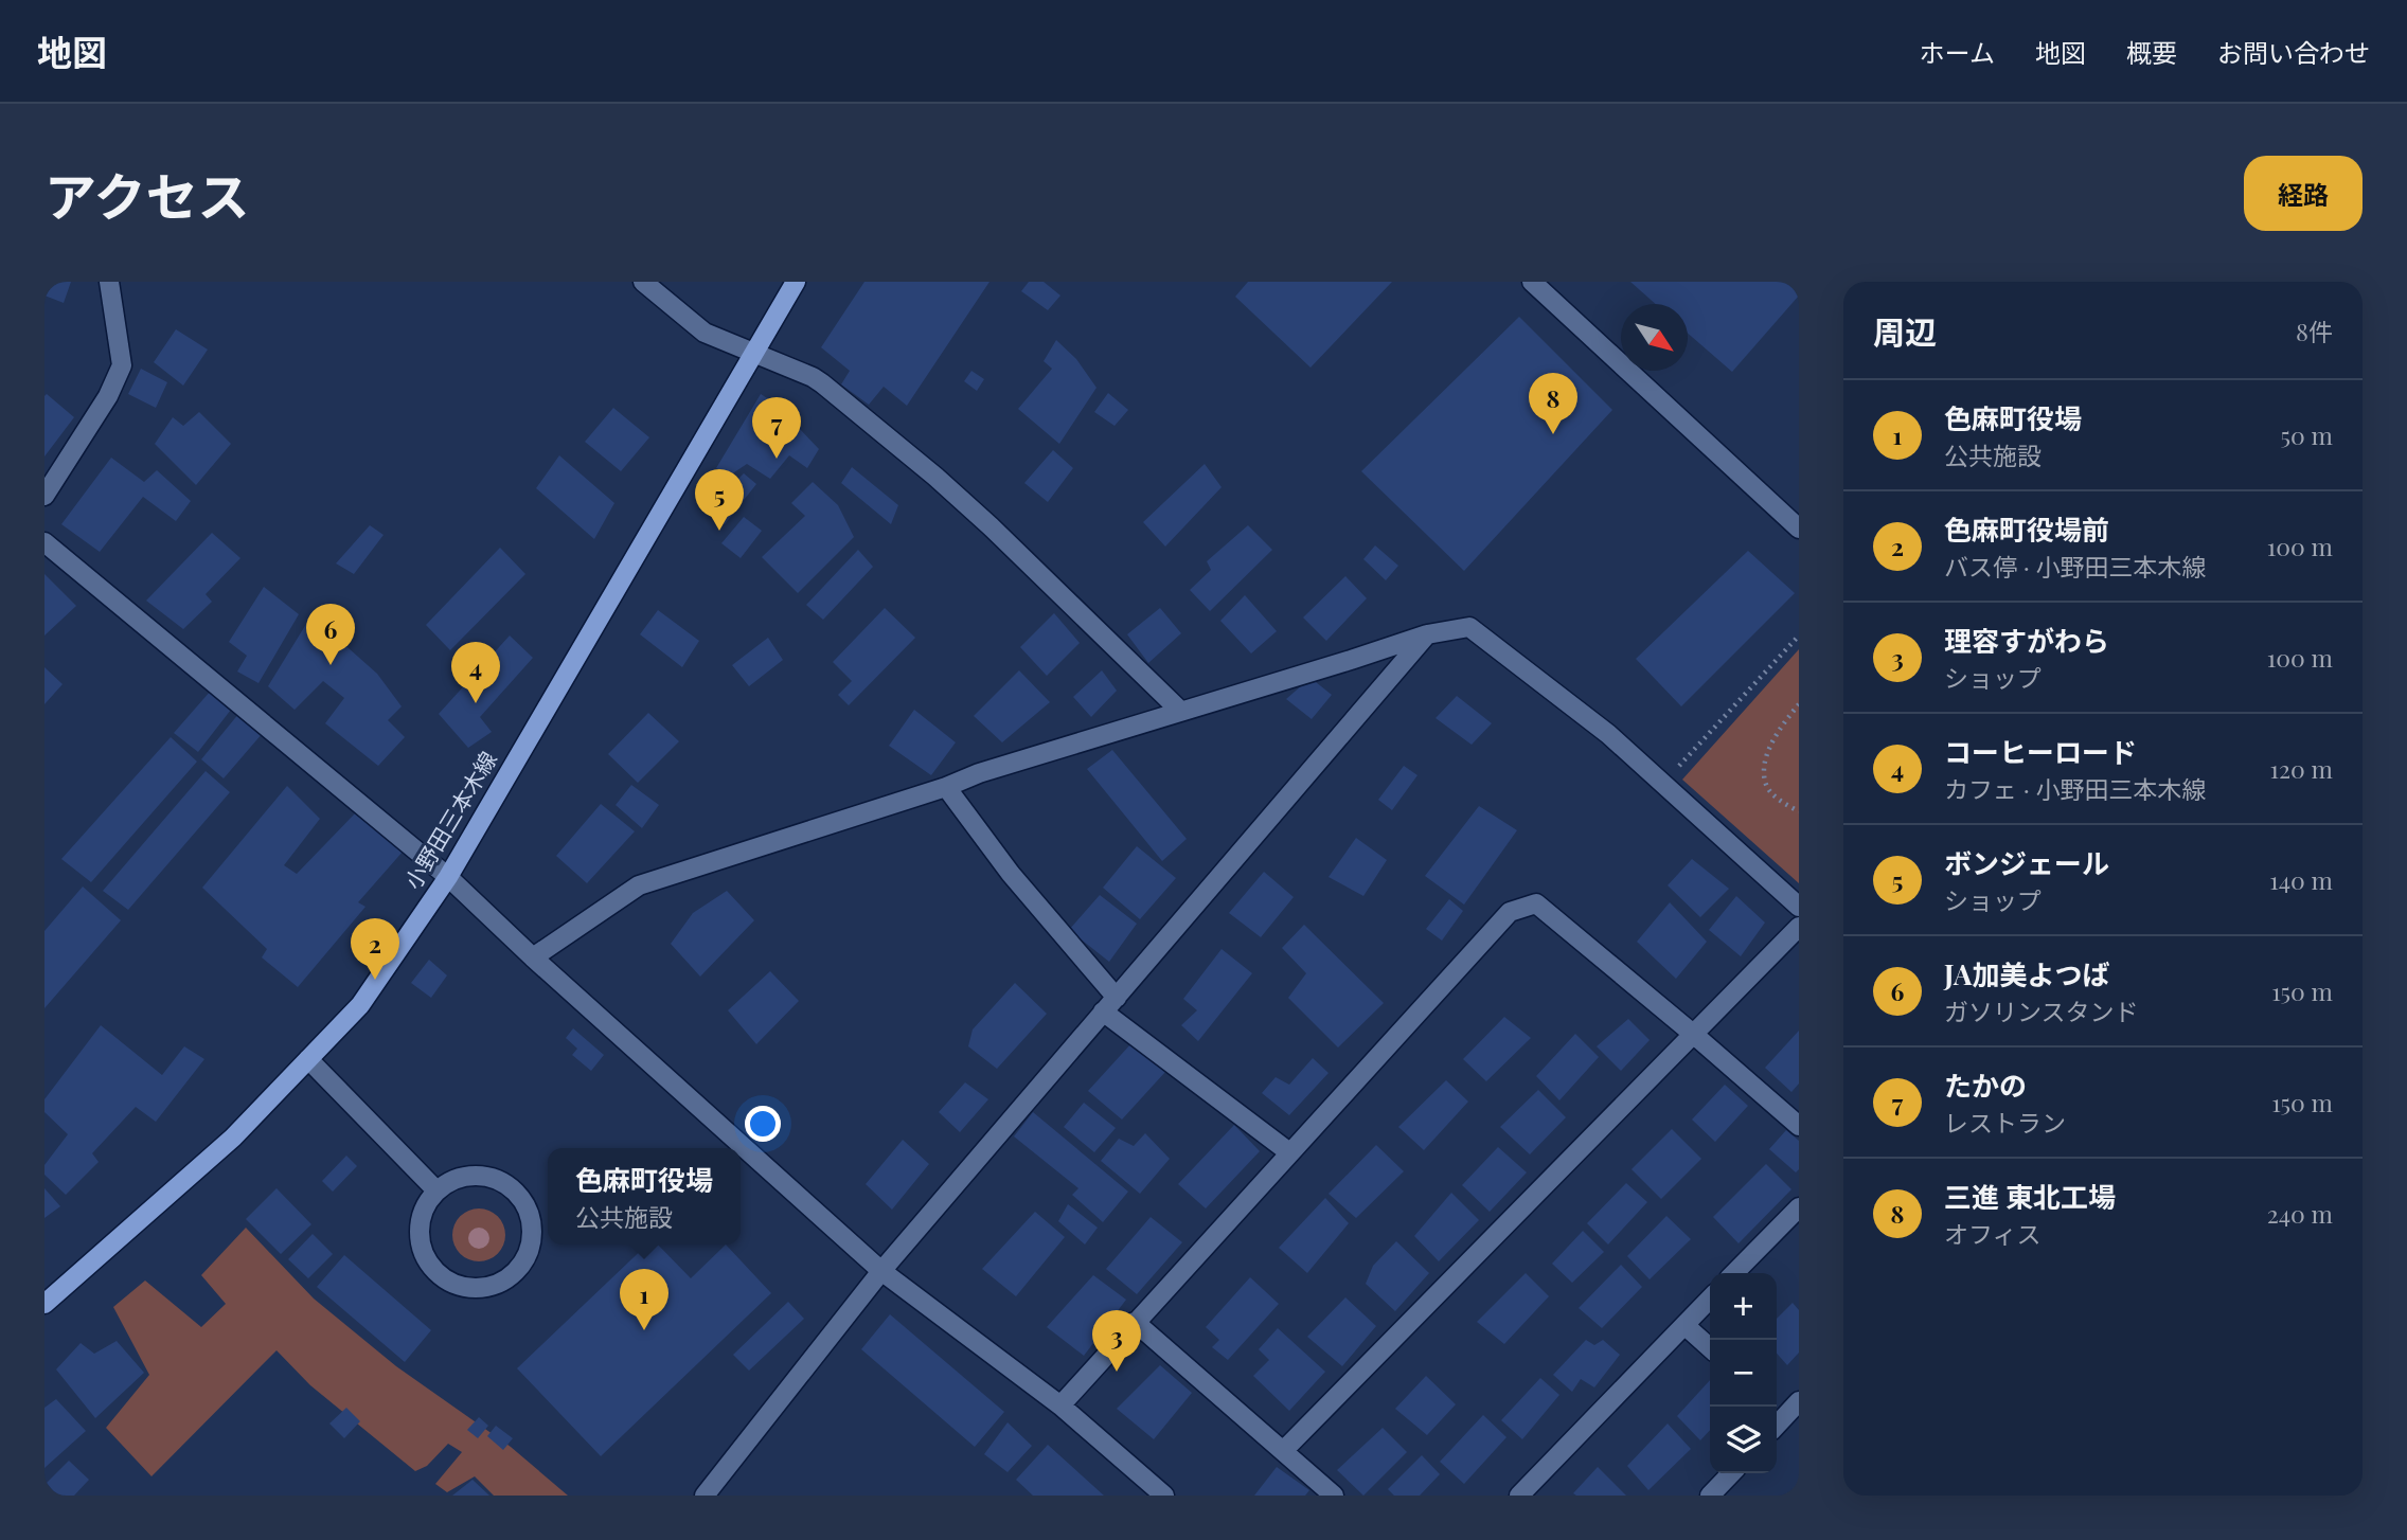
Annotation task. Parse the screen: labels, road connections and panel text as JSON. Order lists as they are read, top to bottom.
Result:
{
  "streets": {
    "main road": ["小野田三本木線"]
  },
  "north": "bottom right",
  "page": {
    "header": "地図",
    "nav": [
      "ホーム",
      "地図",
      "概要",
      "お問い合わせ"
    ],
    "title": "アクセス",
    "buttons": "経路",
    "heading": ["周辺", "8件"],
    "pins": [
      "8",
      "7",
      "5",
      "6",
      "4",
      "2",
      "1",
      "3"
    ],
    "list": [
      {
        "mark": "1",
        "name": "色麻町役場",
        "note": "公共施設",
        "value": "50 m"
      },
      {
        "mark": "2",
        "name": "色麻町役場前",
        "note": "バス停 · 小野田三本木線",
        "value": "100 m"
      },
      {
        "mark": "3",
        "name": "理容すがわら",
        "note": "ショップ",
        "value": "100 m"
      },
      {
        "mark": "4",
        "name": "コーヒーロード",
        "note": "カフェ · 小野田三本木線",
        "value": "120 m"
      },
      {
        "mark": "5",
        "name": "ボンジェール",
        "note": "ショップ",
        "value": "140 m"
      },
      {
        "mark": "6",
        "name": "JA加美よつば",
        "note": "ガソリンスタンド",
        "value": "150 m"
      },
      {
        "mark": "7",
        "name": "たかの",
        "note": "レストラン",
        "value": "150 m"
      },
      {
        "mark": "8",
        "name": "三進 東北工場",
        "note": "オフィス",
        "value": "240 m"
      }
    ],
    "popup": ["色麻町役場", "公共施設"],
    "map_buttons": ["+", "−"]
  }
}
